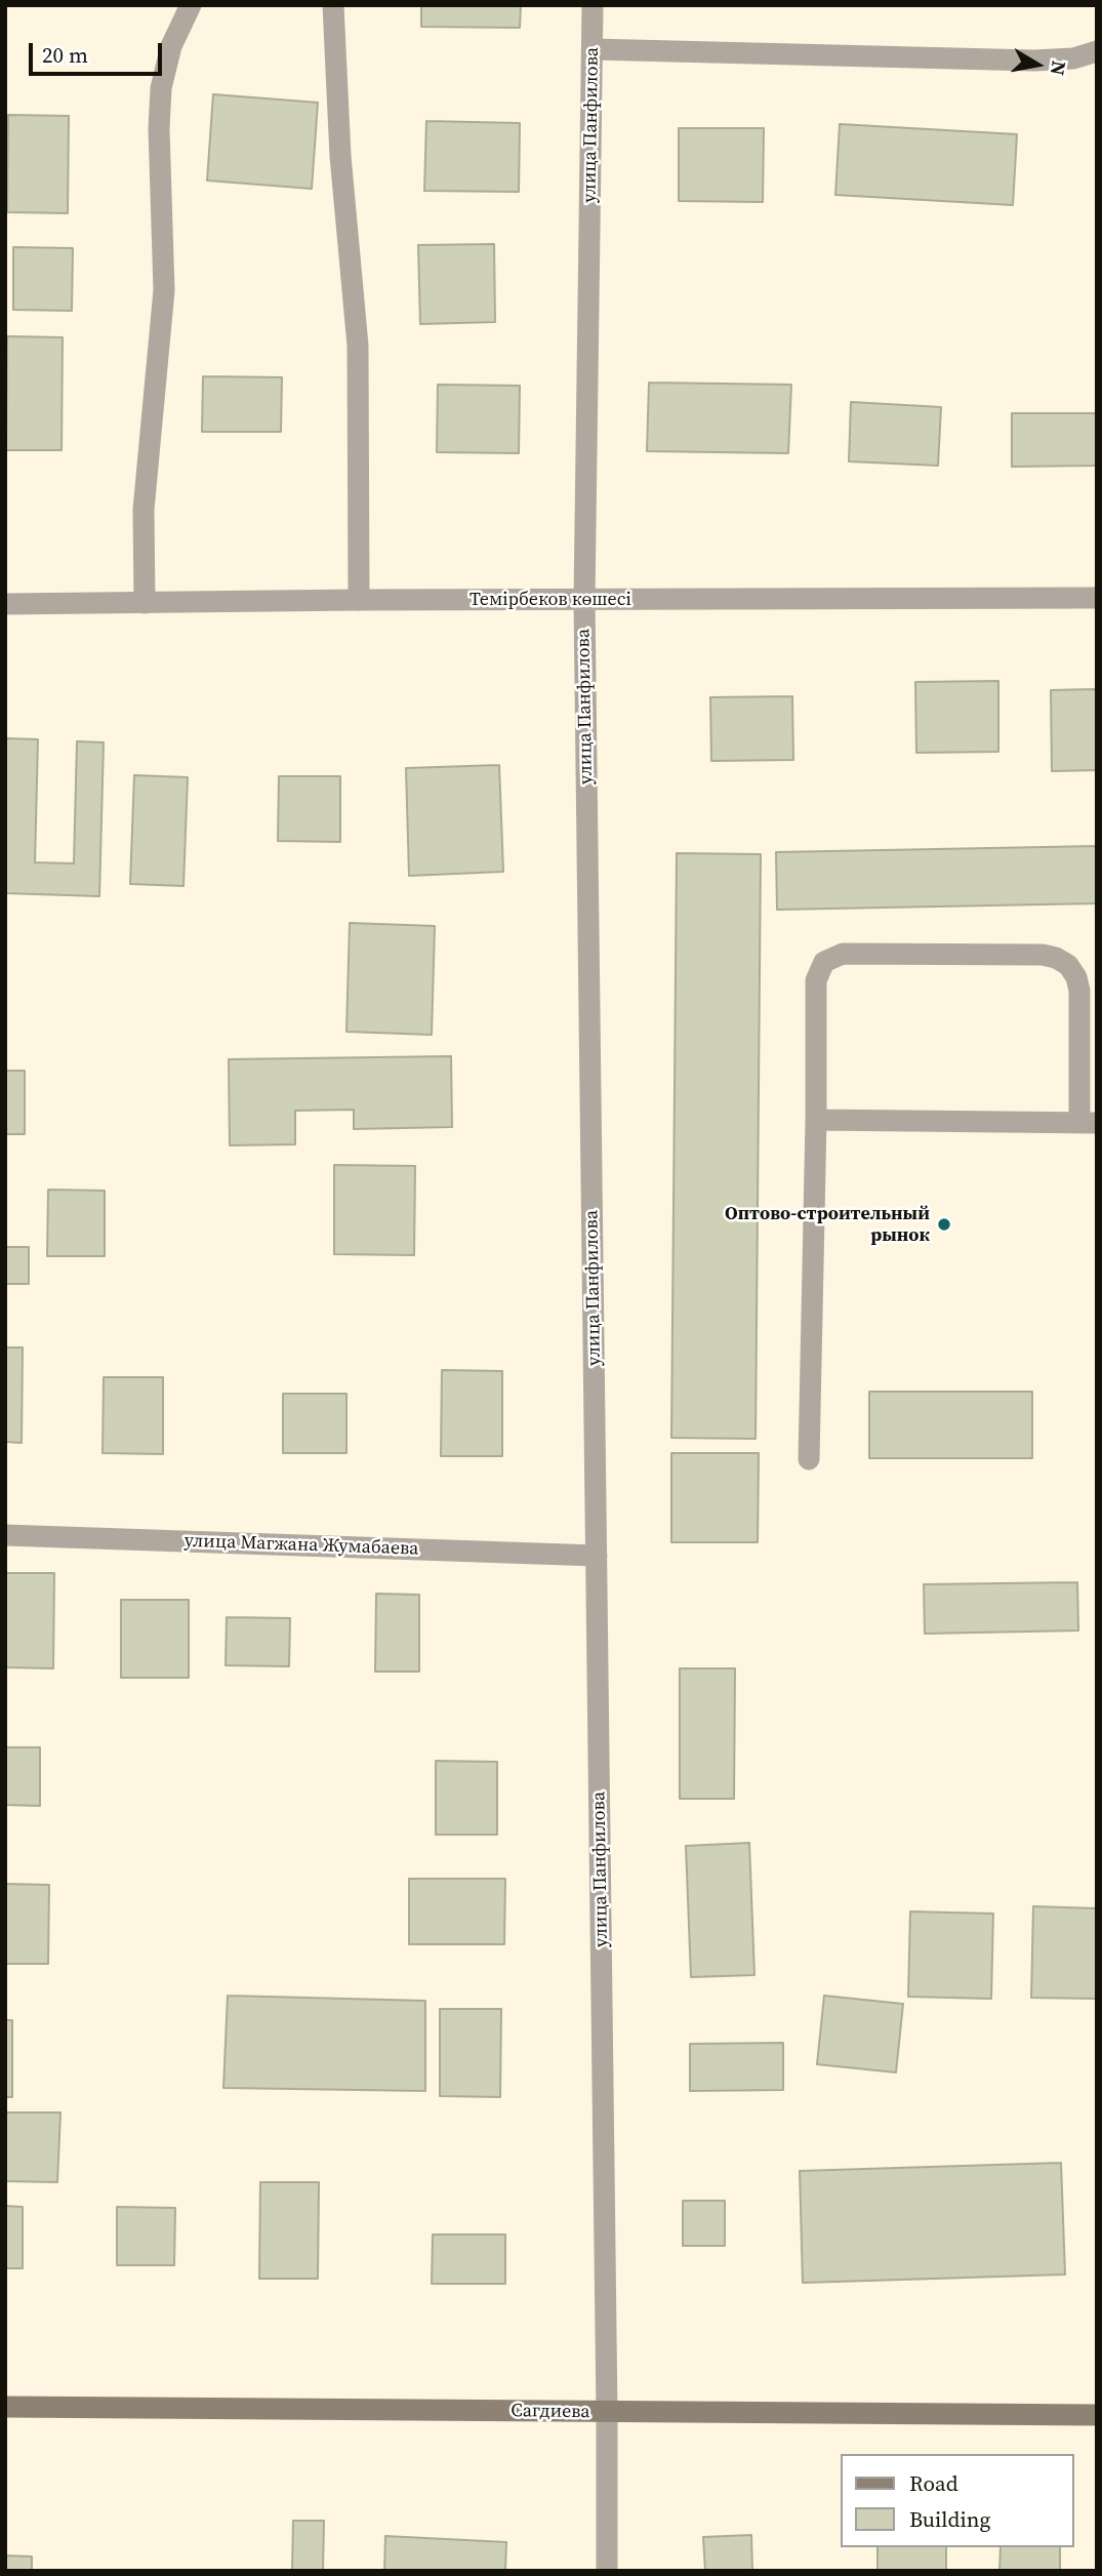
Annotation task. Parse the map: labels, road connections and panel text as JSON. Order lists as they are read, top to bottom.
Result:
{
  "streets": {
    "street": [
      "улица Панфилова",
      "Темірбеков көшесі",
      "улица Магжана Жумабаева",
      "Сагдиева"
    ]
  },
  "crossings": [
    ["улица Панфилова", "Темірбеков көшесі"],
    ["улица Панфилова", "улица Магжана Жумабаева"],
    ["улица Панфилова", "Сагдиева"]
  ],
  "places": ["Оптово-строительный рынок"],
  "legend": ["Road", "Building"],
  "scale_bar": "20 m",
  "north": "right"
}
